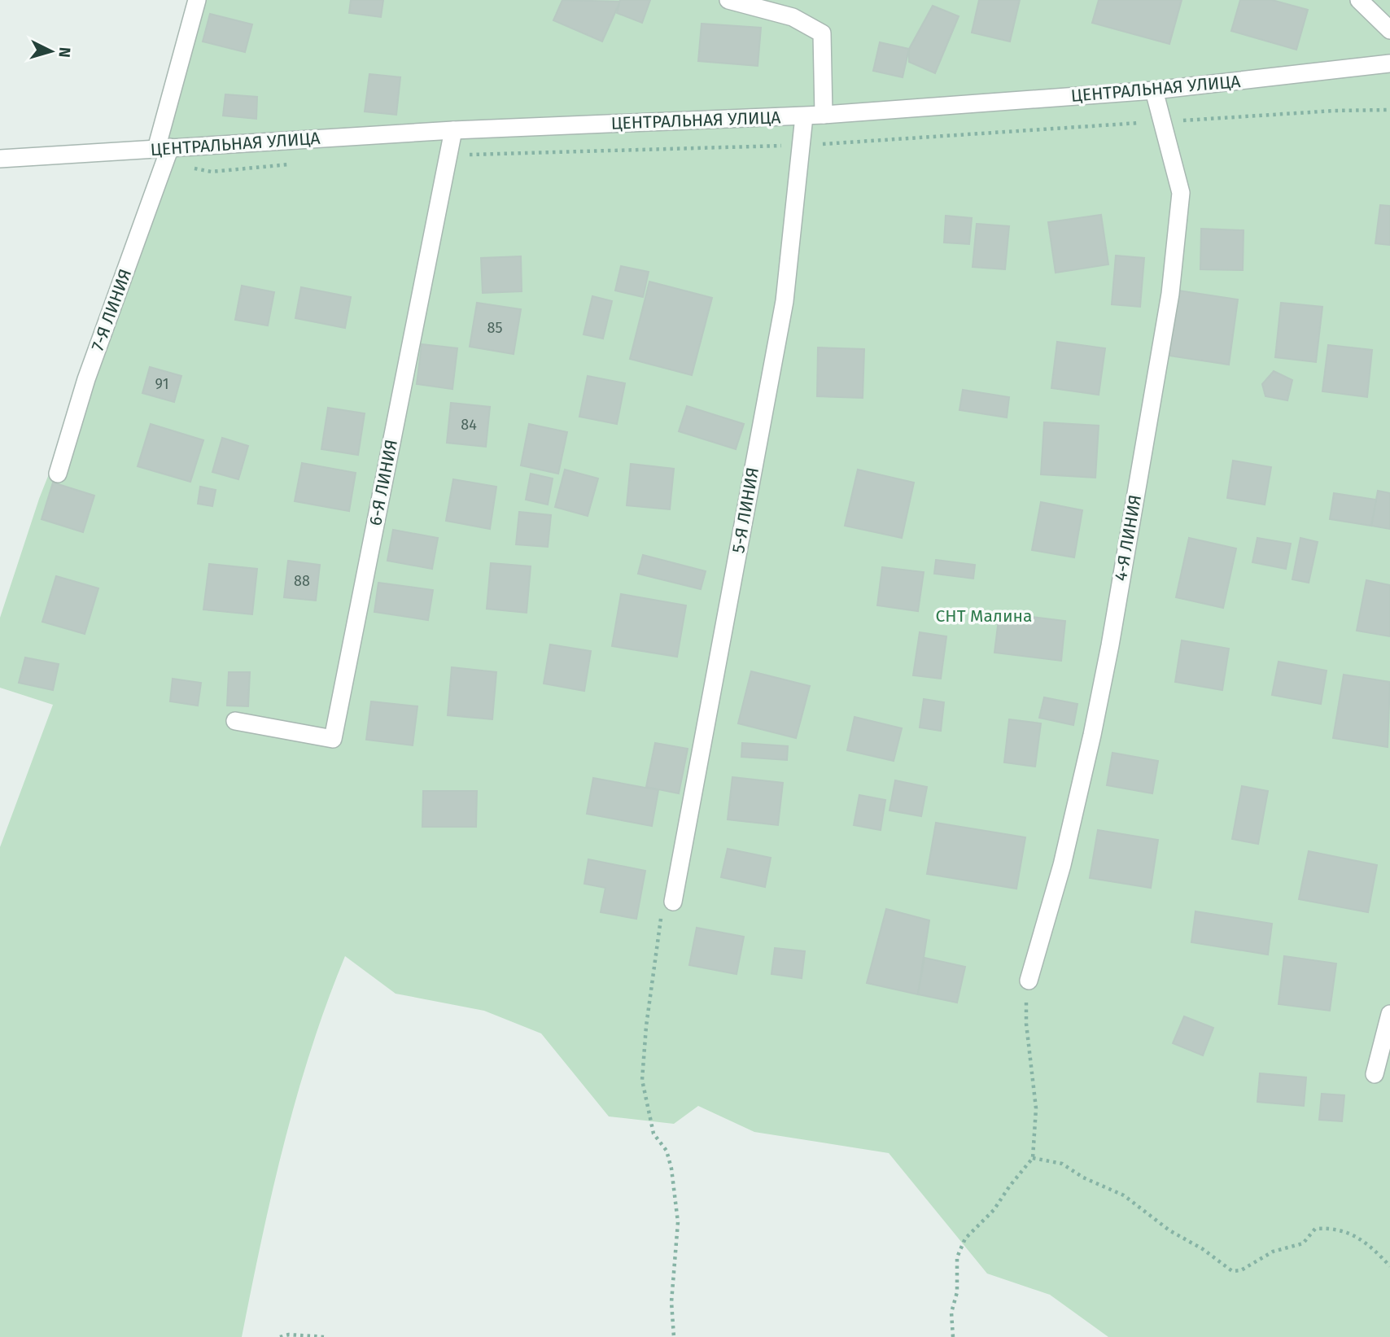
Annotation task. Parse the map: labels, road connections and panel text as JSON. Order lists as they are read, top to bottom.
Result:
{
  "streets": {
    "street": [
      "ЦЕНТРАЛЬНАЯ УЛИЦА",
      "7-Я ЛИНИЯ",
      "6-Я ЛИНИЯ",
      "5-Я ЛИНИЯ",
      "4-Я ЛИНИЯ"
    ]
  },
  "crossings": [
    ["ЦЕНТРАЛЬНАЯ УЛИЦА", "7-Я ЛИНИЯ"],
    ["ЦЕНТРАЛЬНАЯ УЛИЦА", "6-Я ЛИНИЯ"],
    ["ЦЕНТРАЛЬНАЯ УЛИЦА", "5-Я ЛИНИЯ"],
    ["ЦЕНТРАЛЬНАЯ УЛИЦА", "4-Я ЛИНИЯ"]
  ],
  "parks": ["СНТ Малина"],
  "house_numbers": [
    "85",
    "91",
    "84",
    "88"
  ],
  "north": "right"
}
